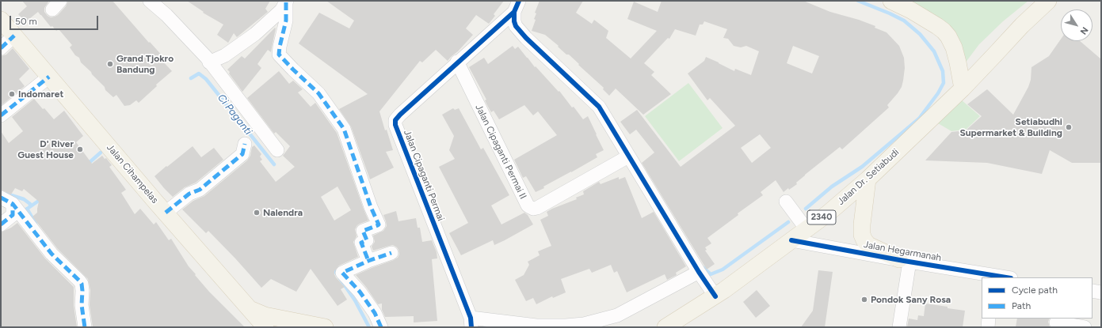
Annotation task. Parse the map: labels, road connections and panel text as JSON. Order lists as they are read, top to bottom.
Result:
{
  "streets": {
    "main road": ["Jalan Cihampelas", "Jalan Dr. Setiabudi", "2340"],
    "street": ["Jalan Cipaganti Permai II", "Jalan Cipaganti Permai", "Jalan Hegarmanah"]
  },
  "crossings": [
    ["Jalan Cipaganti Permai II", "Jalan Cipaganti Permai"],
    ["Jalan Dr. Setiabudi", "Jalan Hegarmanah"]
  ],
  "water": ["Ci Paganti"],
  "places": [
    "Grand Tjokro Bandung",
    "Indomaret",
    "Setiabudhi Supermarket & Building",
    "D' River Guest House",
    "Nalendra",
    "Pondok Sany Rosa"
  ],
  "legend": ["Cycle path", "Path"],
  "scale_bar": "50 m",
  "north": "bottom right"
}
